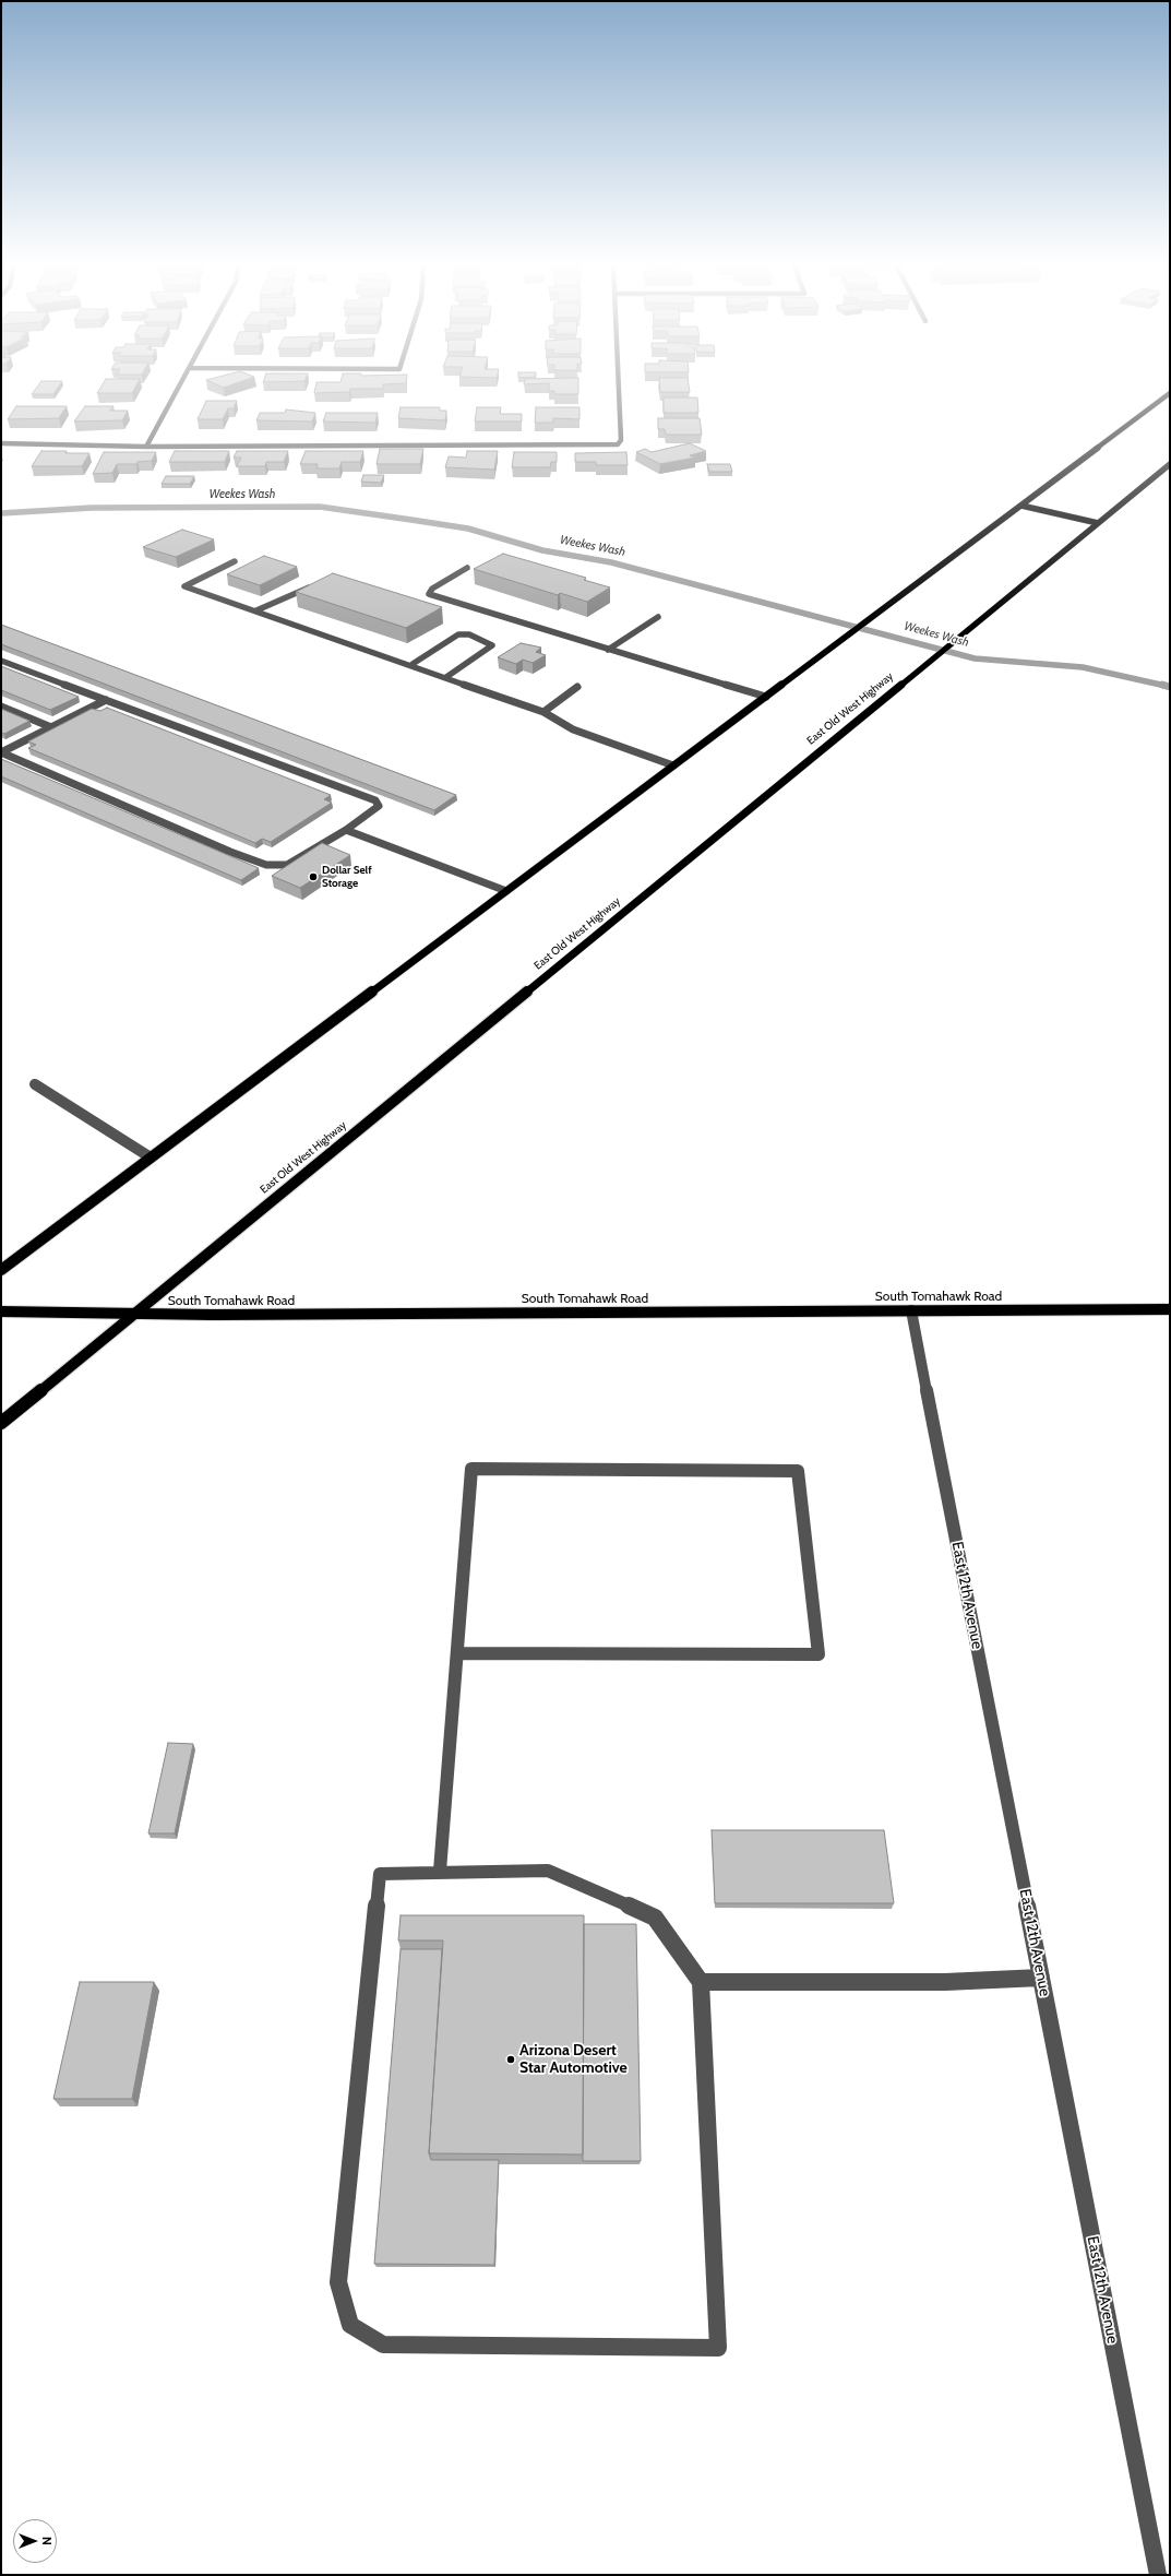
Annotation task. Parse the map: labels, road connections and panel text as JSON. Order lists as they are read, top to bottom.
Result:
{
  "streets": {
    "main road": ["East Old West Highway", "South Tomahawk Road"],
    "street": ["East 12th Avenue"]
  },
  "crossings": [
    ["East Old West Highway", "South Tomahawk Road"],
    ["South Tomahawk Road", "East 12th Avenue"]
  ],
  "water": ["Weekes Wash"],
  "places": ["Dollar Self Storage", "Arizona Desert Star Automotive"],
  "north": "right"
}
